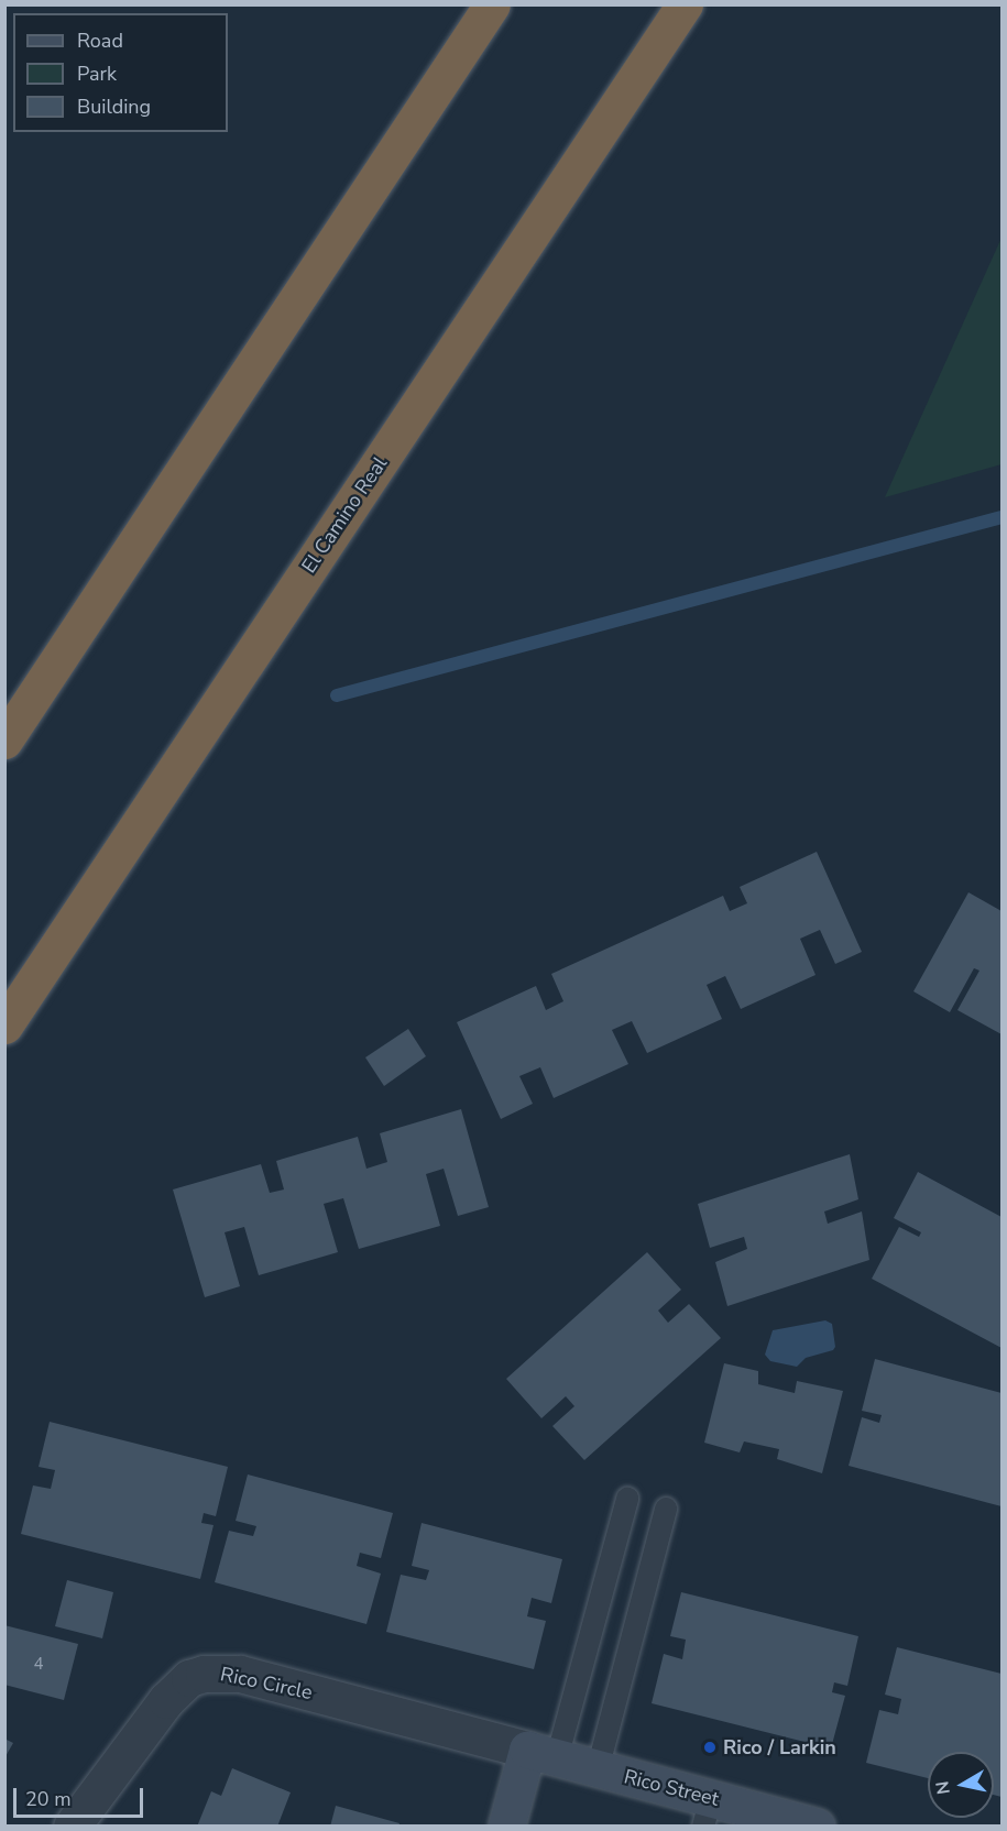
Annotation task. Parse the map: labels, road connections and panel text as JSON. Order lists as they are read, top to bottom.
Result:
{
  "streets": {
    "highway": ["El Camino Real"],
    "street": ["Rico Circle", "Rico Street"]
  },
  "crossings": [
    ["Rico Circle", "Rico Street"]
  ],
  "places": ["Rico / Larkin"],
  "house_numbers": ["4"],
  "legend": ["Road", "Park", "Building"],
  "scale_bar": "20 m",
  "north": "left"
}
